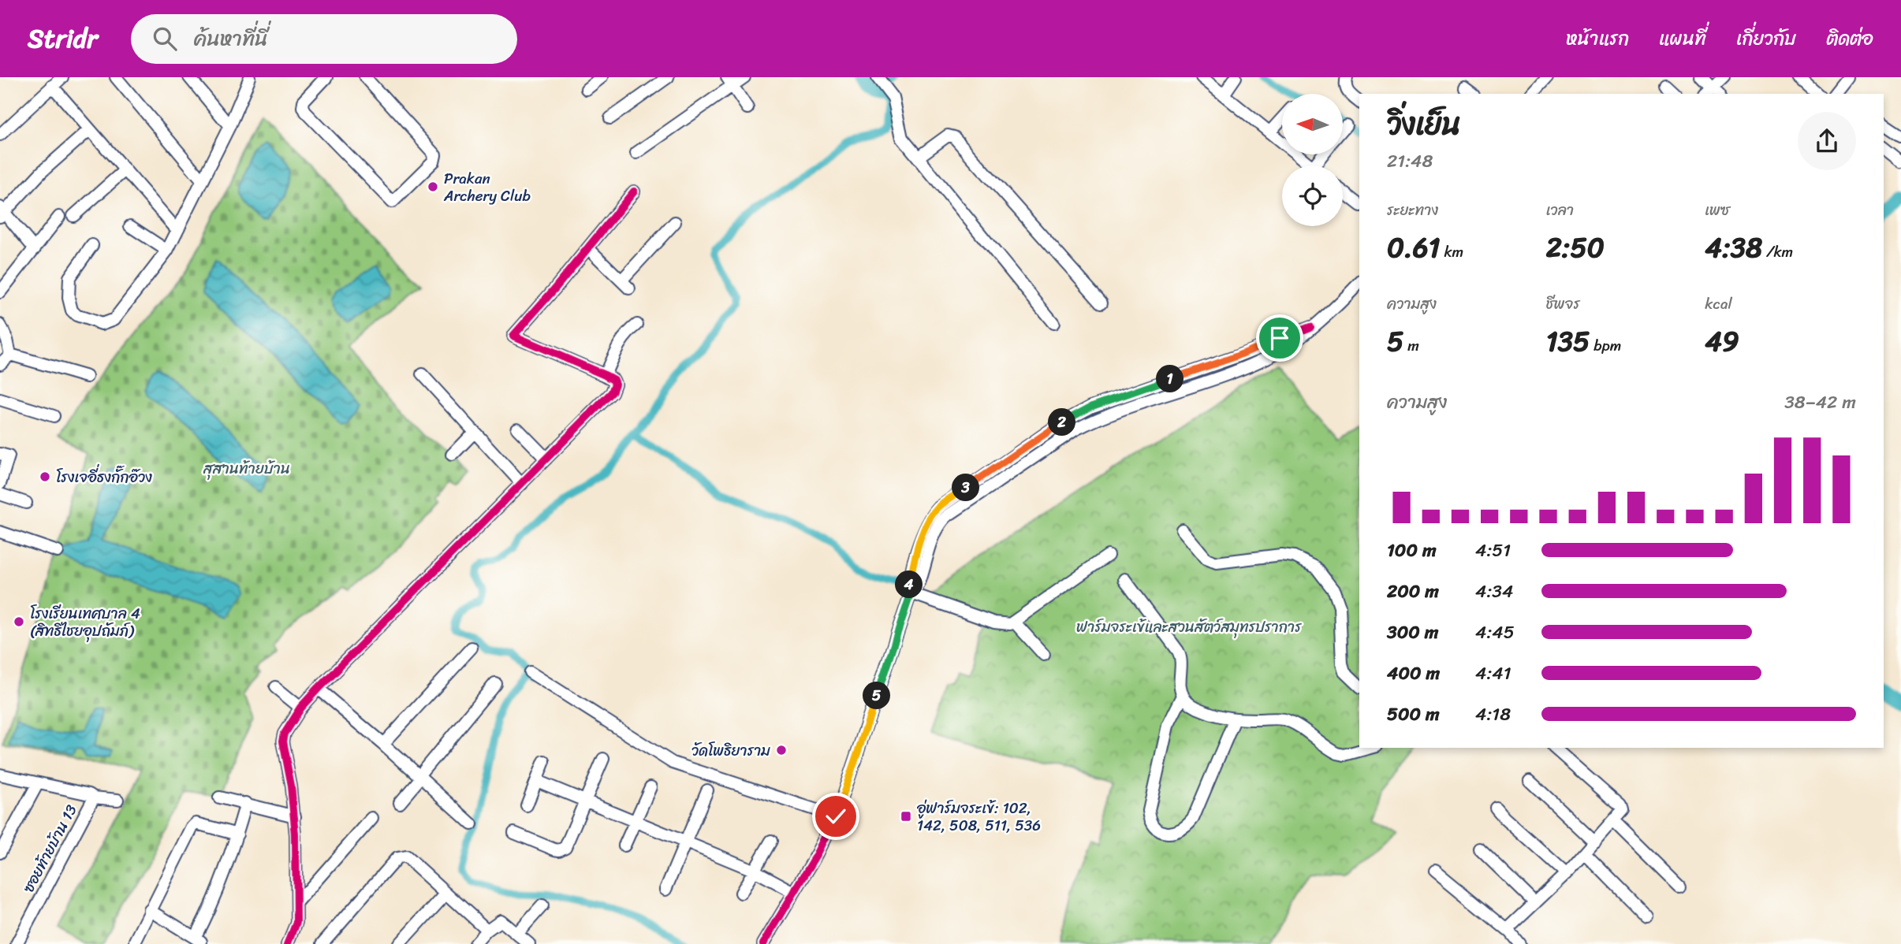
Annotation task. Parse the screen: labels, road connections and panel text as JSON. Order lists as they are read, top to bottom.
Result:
{
  "streets": {
    "street": ["ซอยท้ายบ้าน 13"]
  },
  "parks": ["สุสานท้ายบ้าน", "ฟาร์มจระเข้และสวนสัตว์สมุทรปราการ"],
  "places": {
    "other": [
      "Prakan Archery Club",
      "โรงเจอี่ธงกั๊กอ๊วง",
      "โรงเรียนเทศบาล 4 (สิทธิไชยอุปถัมภ์)",
      "วัดโพธิยาราม"
    ],
    "transit": ["อู่ฟาร์มจระเข้: 102, 142, 508, 511, 536"]
  },
  "north": "left",
  "page": {
    "header": "Stridr",
    "search": "ค้นหาที่นี่",
    "nav": [
      "หน้าแรก",
      "แผนที่",
      "เกี่ยวกับ",
      "ติดต่อ"
    ],
    "heading": ["วิ่งเย็น", "21:48"],
    "stats": [
      ["ระยะทาง", "0.61 km"],
      ["เวลา", "2:50"],
      ["เพซ", "4:38 /km"],
      ["ความสูง", "5 m"],
      ["ชีพจร", "135 bpm"],
      ["kcal", "49"]
    ],
    "pins": [
      "1",
      "2",
      "3",
      "4",
      "5"
    ],
    "chart": ["ความสูง", "38–42 m"],
    "list": [
      {
        "name": "100 m",
        "note": "4:51"
      },
      {
        "name": "200 m",
        "note": "4:34"
      },
      {
        "name": "300 m",
        "note": "4:45"
      },
      {
        "name": "400 m",
        "note": "4:41"
      },
      {
        "name": "500 m",
        "note": "4:18"
      }
    ]
  }
}
